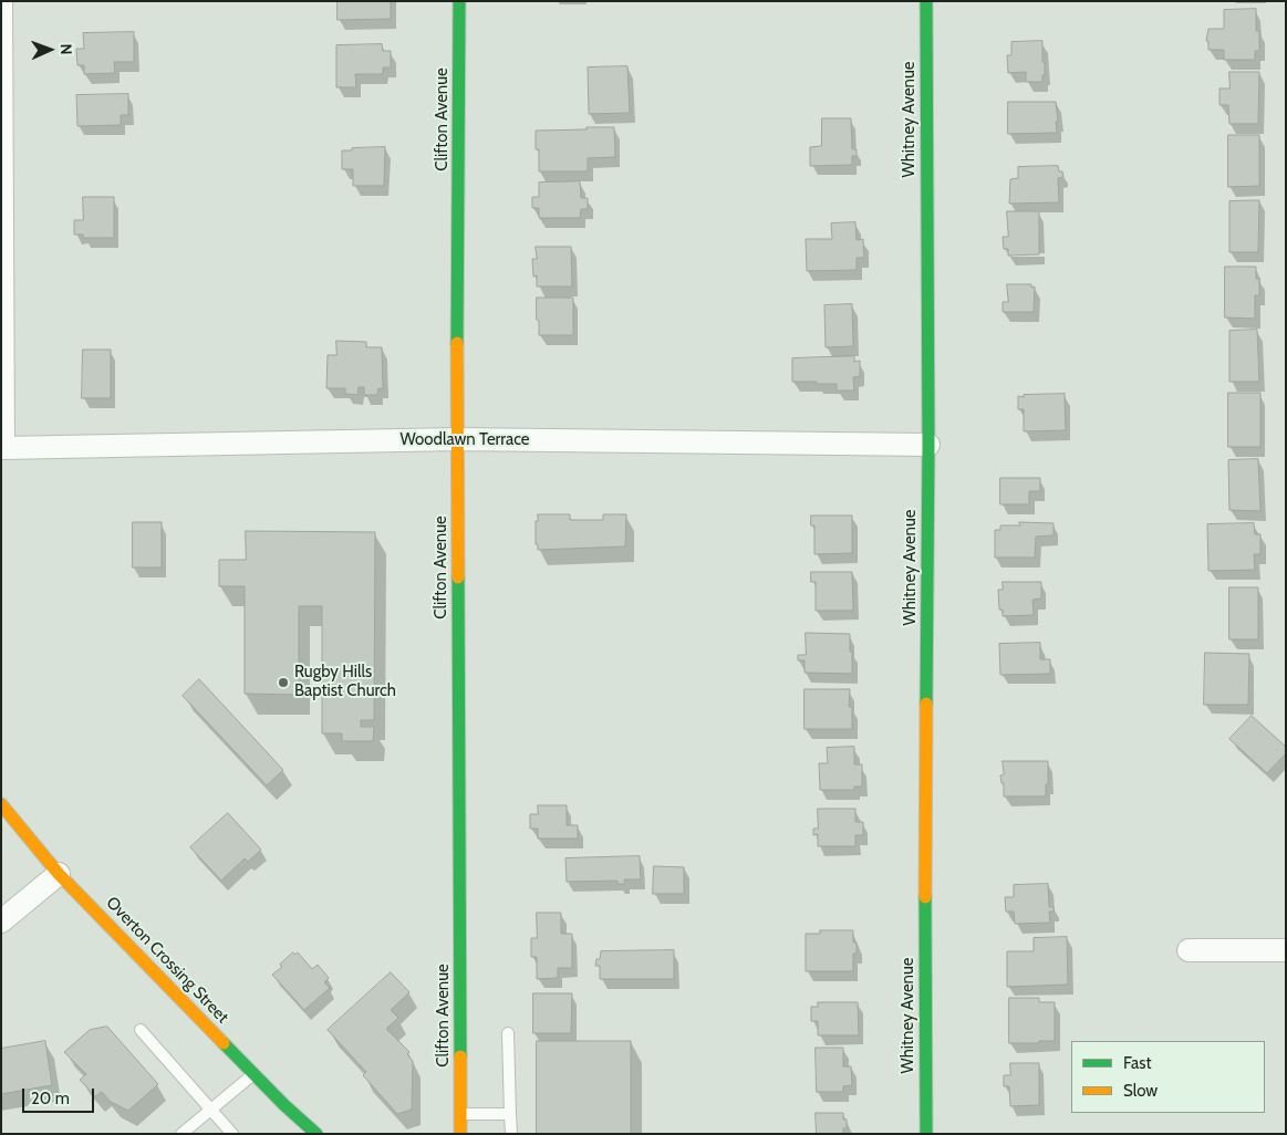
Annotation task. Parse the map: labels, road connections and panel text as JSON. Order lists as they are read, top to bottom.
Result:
{
  "streets": {
    "main road": ["Clifton Avenue", "Whitney Avenue", "Overton Crossing Street"],
    "street": ["Woodlawn Terrace"]
  },
  "crossings": [
    ["Clifton Avenue", "Woodlawn Terrace"],
    ["Whitney Avenue", "Woodlawn Terrace"]
  ],
  "places": ["Rugby Hills Baptist Church"],
  "legend": ["Fast", "Slow"],
  "scale_bar": "20 m",
  "north": "right"
}
